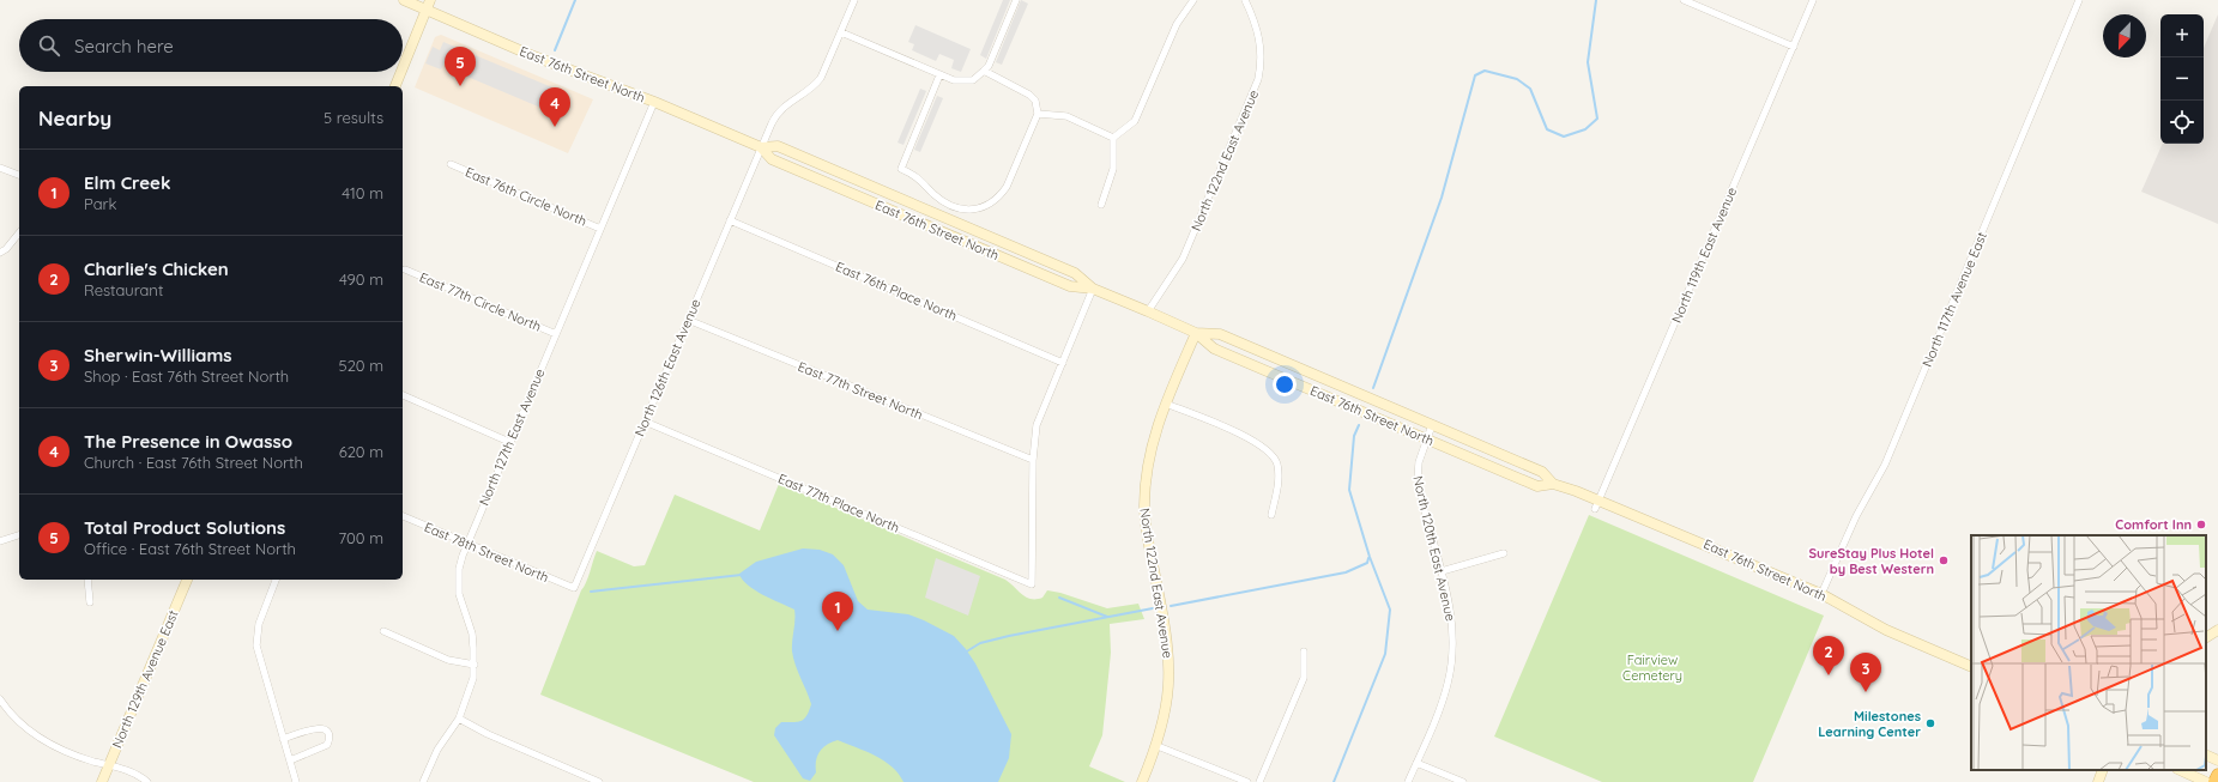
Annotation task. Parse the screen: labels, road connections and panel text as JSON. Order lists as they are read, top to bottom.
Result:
{
  "streets": {
    "main road": ["East 76th Street North", "North 122nd East Avenue", "North 129th Avenue East"],
    "street": [
      "East 76th Circle North",
      "North 119th East Avenue",
      "East 76th Place North",
      "North 117th Avenue East",
      "East 77th Circle North",
      "North 126th East Avenue",
      "East 77th Street North",
      "North 127th East Avenue",
      "East 77th Place North",
      "North 120th East Avenue",
      "East 78th Street North"
    ]
  },
  "crossings": [
    ["East 76th Street North", "North 122nd East Avenue"],
    ["East 76th Street North", "North 119th East Avenue"],
    ["East 76th Street North", "North 117th Avenue East"],
    ["East 76th Street North", "North 126th East Avenue"],
    ["East 76th Street North", "North 127th East Avenue"],
    ["East 76th Street North", "North 120th East Avenue"],
    ["East 76th Circle North", "North 127th East Avenue"],
    ["East 76th Place North", "North 126th East Avenue"],
    ["East 77th Circle North", "North 127th East Avenue"],
    ["North 126th East Avenue", "East 77th Street North"],
    ["North 126th East Avenue", "East 77th Place North"],
    ["North 126th East Avenue", "East 78th Street North"],
    ["East 77th Street North", "East 77th Place North"],
    ["North 127th East Avenue", "East 78th Street North"]
  ],
  "parks": ["Fairview Cemetery"],
  "places": ["Comfort Inn", "SureStay Plus Hotel by Best Western", "Milestones Learning Center"],
  "north": "bottom left",
  "page": {
    "map_buttons": ["+", "−"],
    "search": "Search here",
    "pins": [
      "5",
      "4",
      "1",
      "2",
      "3"
    ],
    "heading": ["Nearby", "5 results"],
    "list": [
      {
        "mark": "1",
        "name": "Elm Creek",
        "note": "Park",
        "value": "410 m"
      },
      {
        "mark": "2",
        "name": "Charlie's Chicken",
        "note": "Restaurant",
        "value": "490 m"
      },
      {
        "mark": "3",
        "name": "Sherwin-Williams",
        "note": "Shop · East 76th Street North",
        "value": "520 m"
      },
      {
        "mark": "4",
        "name": "The Presence in Owasso",
        "note": "Church · East 76th Street North",
        "value": "620 m"
      },
      {
        "mark": "5",
        "name": "Total Product Solutions",
        "note": "Office · East 76th Street North",
        "value": "700 m"
      }
    ]
  }
}
